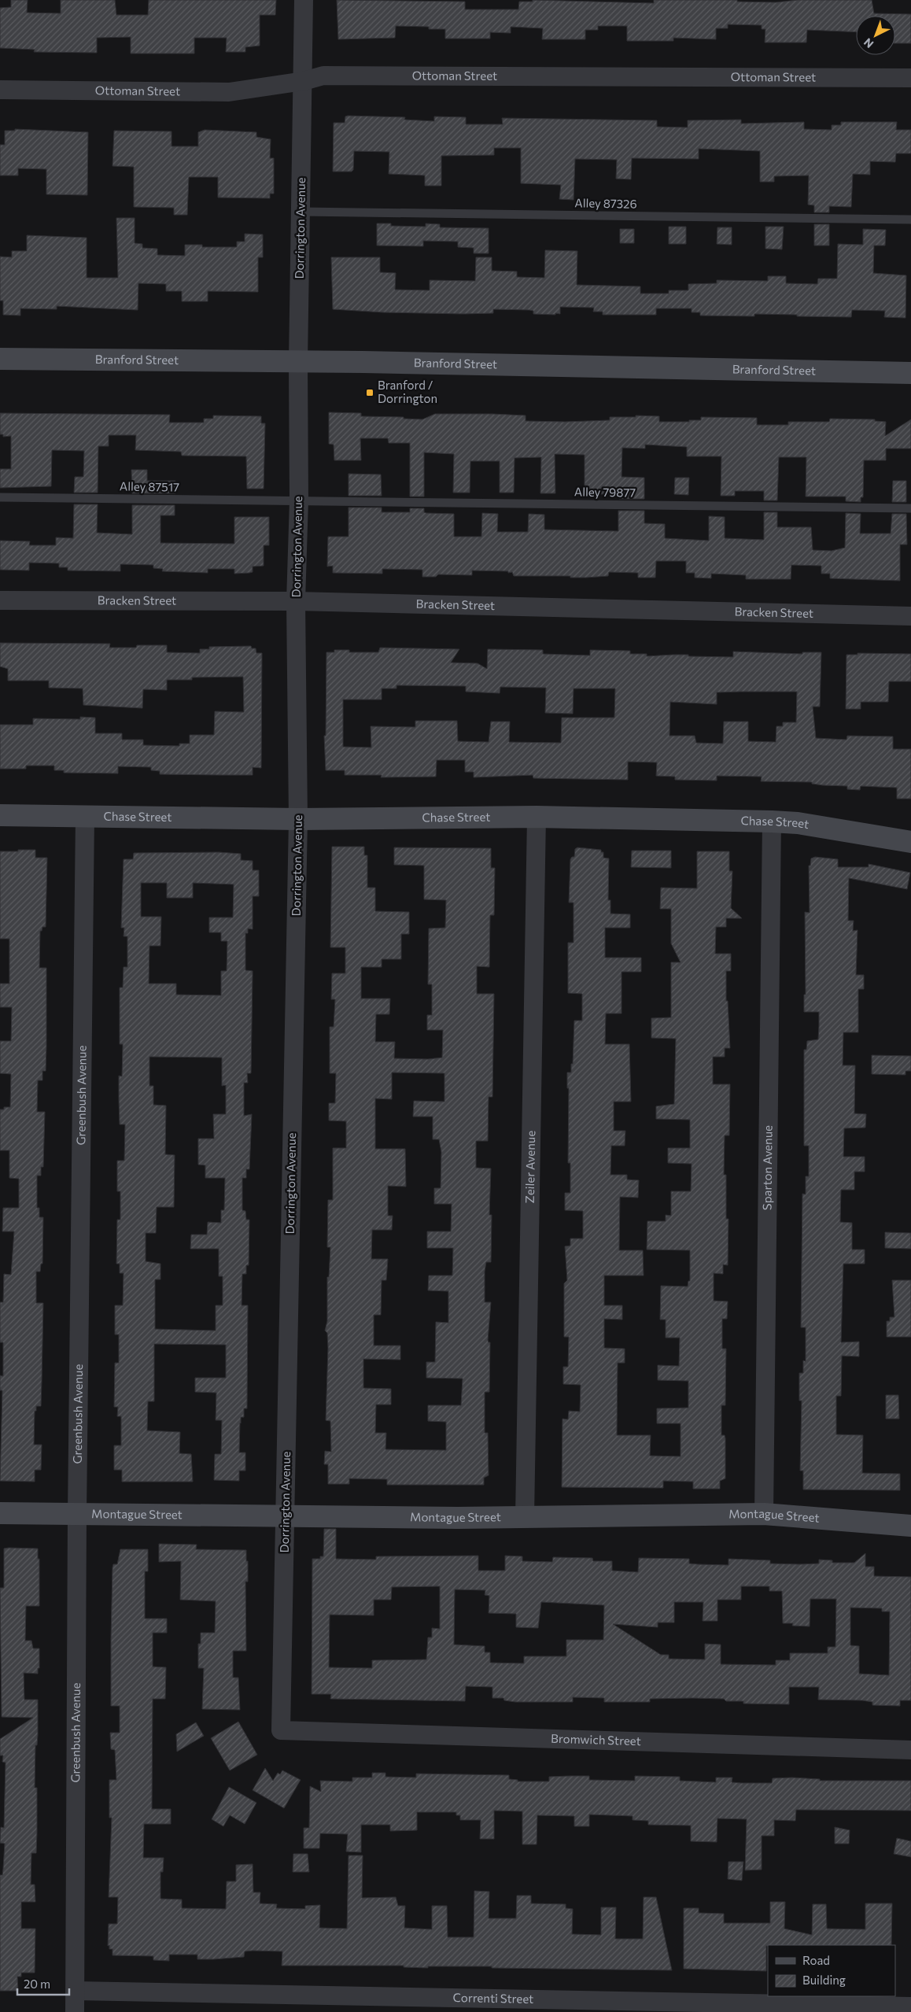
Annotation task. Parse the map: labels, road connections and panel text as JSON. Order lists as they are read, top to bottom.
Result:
{
  "streets": {
    "street": [
      "Ottoman Street",
      "Dorrington Avenue",
      "Branford Street",
      "Bracken Street",
      "Chase Street",
      "Greenbush Avenue",
      "Zeiler Avenue",
      "Sparton Avenue",
      "Montague Street",
      "Bromwich Street",
      "Correnti Street"
    ],
    "lane": ["Alley 87326", "Alley 87517", "Alley 79877"]
  },
  "crossings": [
    ["Ottoman Street", "Dorrington Avenue"],
    ["Alley 87326", "Dorrington Avenue"],
    ["Dorrington Avenue", "Branford Street"],
    ["Dorrington Avenue", "Alley 87517"],
    ["Dorrington Avenue", "Alley 79877"],
    ["Dorrington Avenue", "Bracken Street"],
    ["Dorrington Avenue", "Chase Street"],
    ["Dorrington Avenue", "Montague Street"],
    ["Dorrington Avenue", "Bromwich Street"],
    ["Alley 87517", "Alley 79877"],
    ["Chase Street", "Greenbush Avenue"],
    ["Chase Street", "Zeiler Avenue"],
    ["Chase Street", "Sparton Avenue"],
    ["Greenbush Avenue", "Montague Street"],
    ["Greenbush Avenue", "Correnti Street"],
    ["Zeiler Avenue", "Montague Street"],
    ["Sparton Avenue", "Montague Street"]
  ],
  "places": {
    "transit": ["Branford / Dorrington"]
  },
  "legend": ["Road", "Building"],
  "scale_bar": "20 m",
  "north": "bottom left"
}
